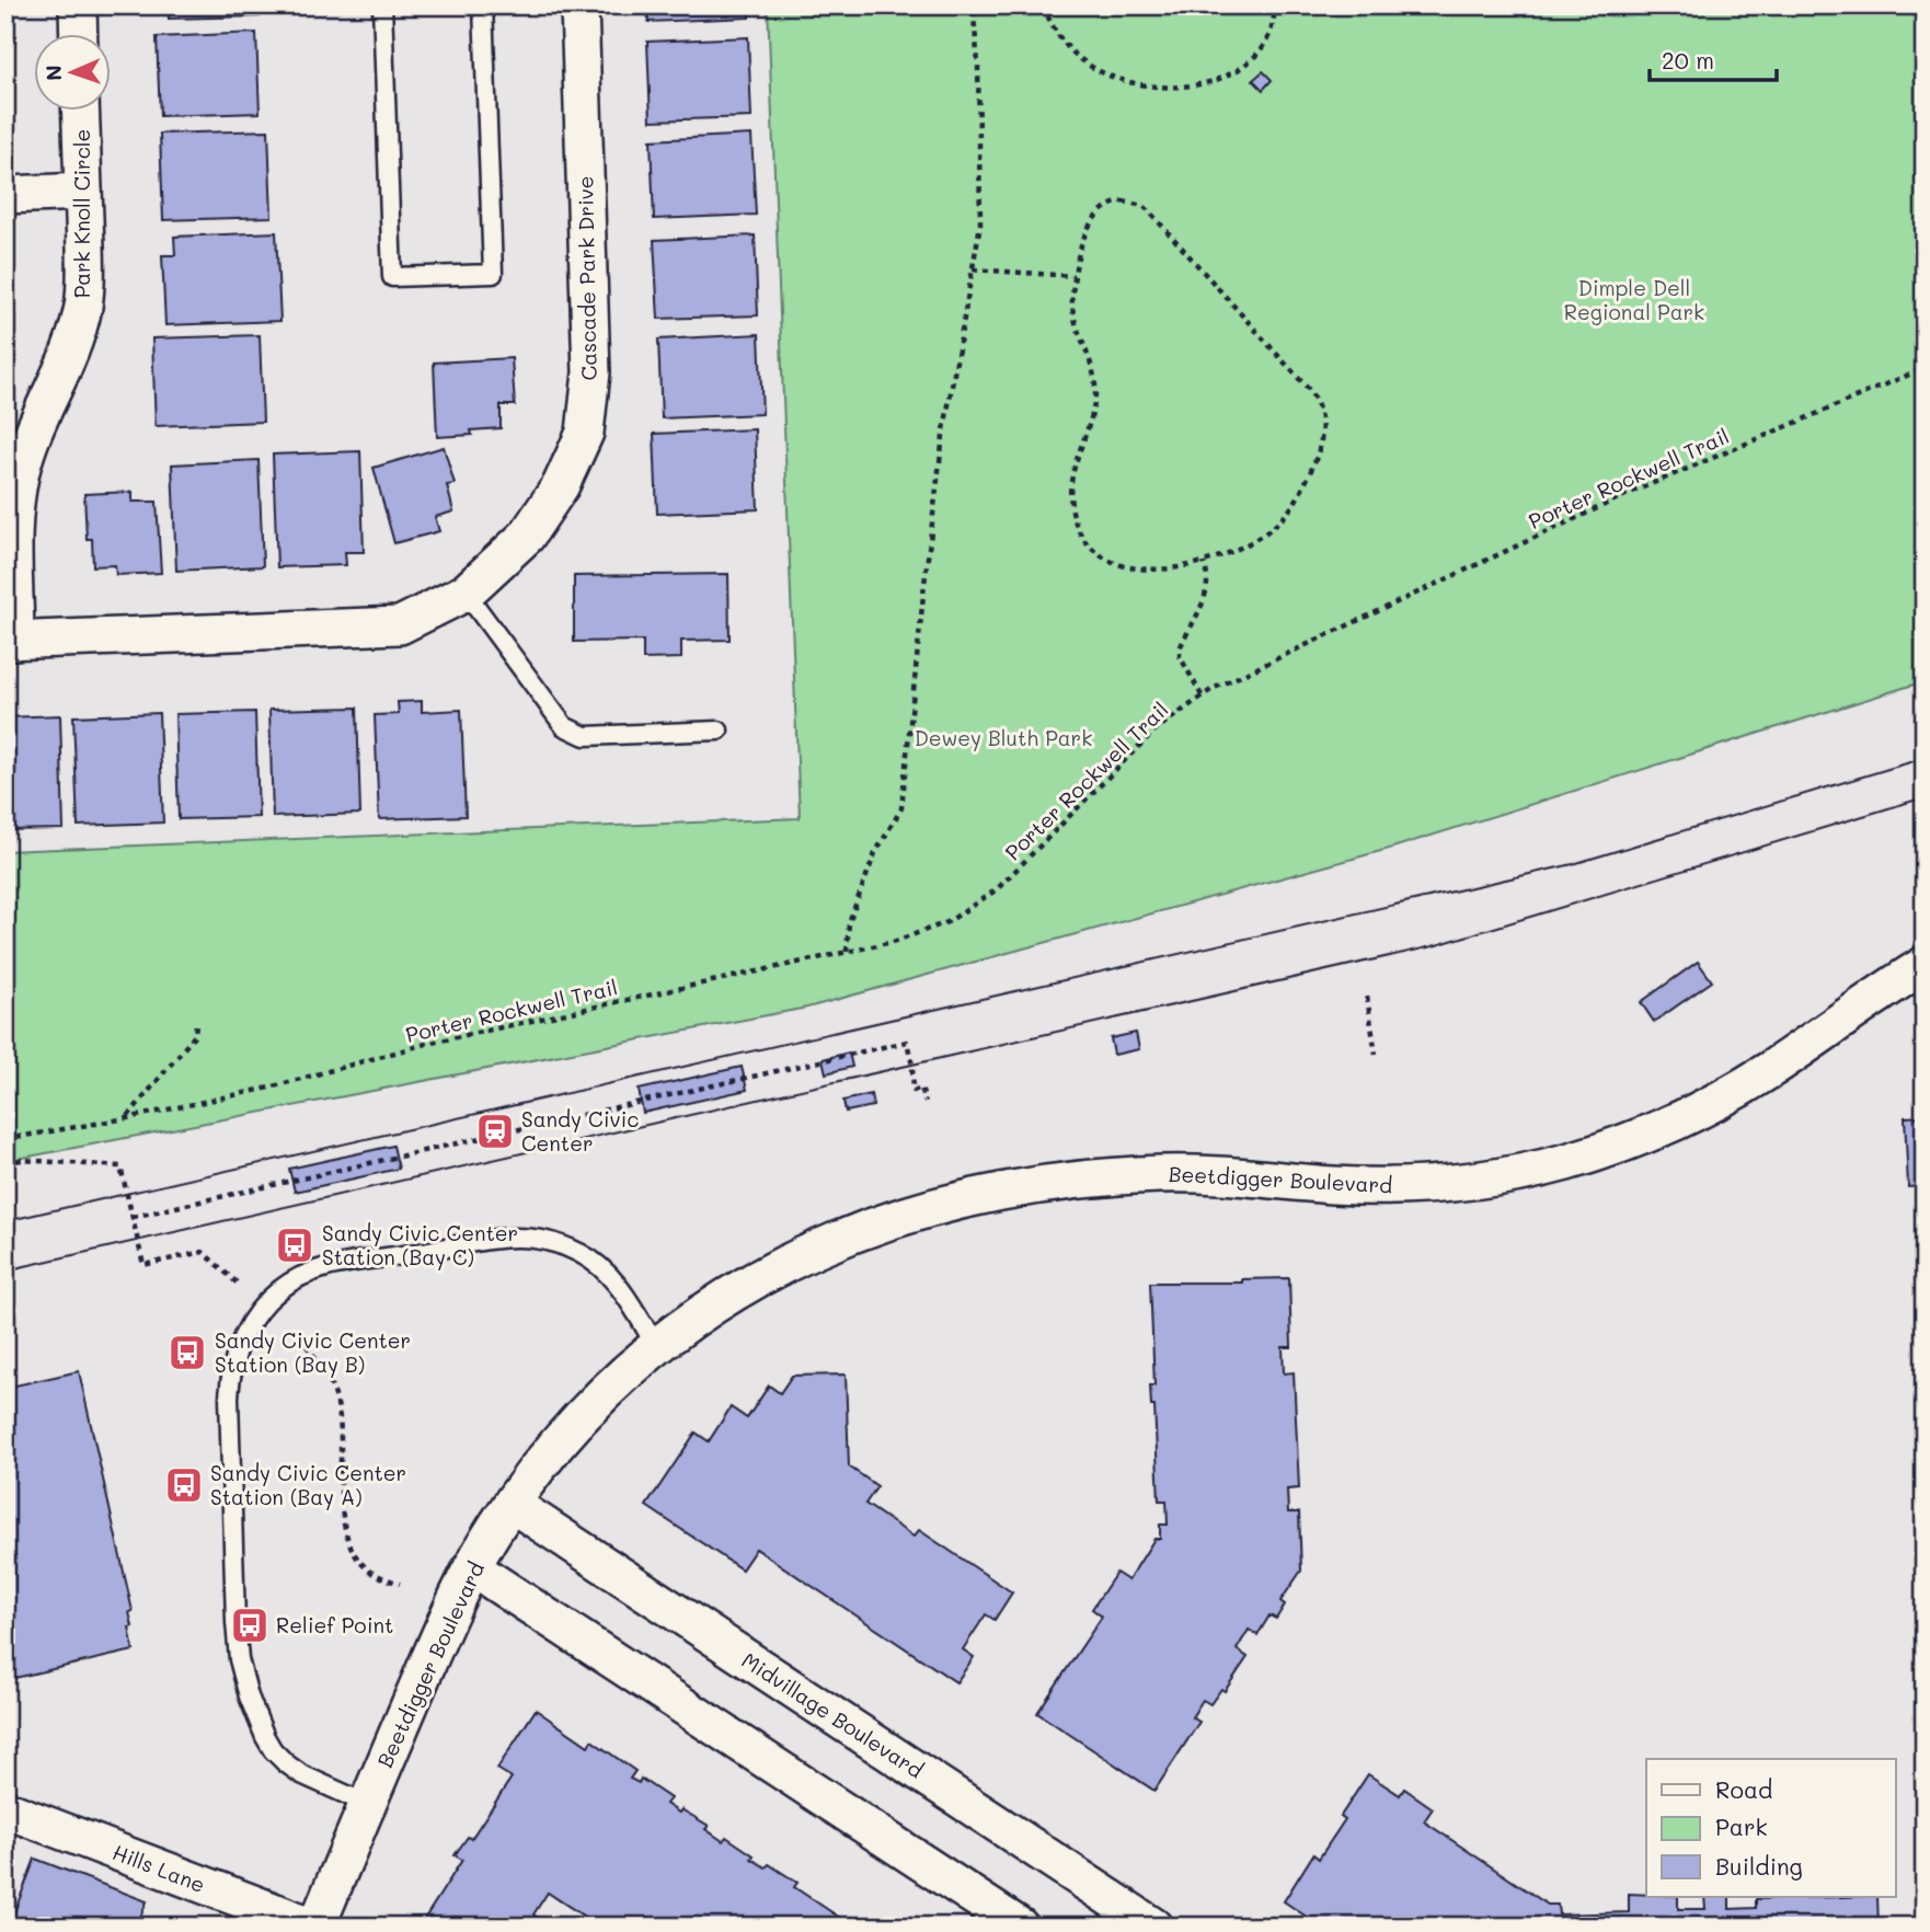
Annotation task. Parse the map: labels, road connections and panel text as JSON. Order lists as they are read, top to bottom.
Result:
{
  "streets": {
    "street": [
      "Park Knoll Circle",
      "Cascade Park Drive",
      "Beetdigger Boulevard",
      "Midvillage Boulevard",
      "Hills Lane"
    ],
    "path": ["Porter Rockwell Trail"]
  },
  "crossings": [
    ["Park Knoll Circle", "Cascade Park Drive"],
    ["Beetdigger Boulevard", "Midvillage Boulevard"],
    ["Beetdigger Boulevard", "Hills Lane"]
  ],
  "parks": ["Dimple Dell Regional Park", "Dewey Bluth Park"],
  "places": {
    "station": ["Sandy Civic Center"],
    "bus stop": [
      "Sandy Civic Center Station (Bay C)",
      "Sandy Civic Center Station (Bay B)",
      "Sandy Civic Center Station (Bay A)",
      "Relief Point"
    ]
  },
  "legend": ["Road", "Park", "Building"],
  "scale_bar": "20 m",
  "north": "left"
}
